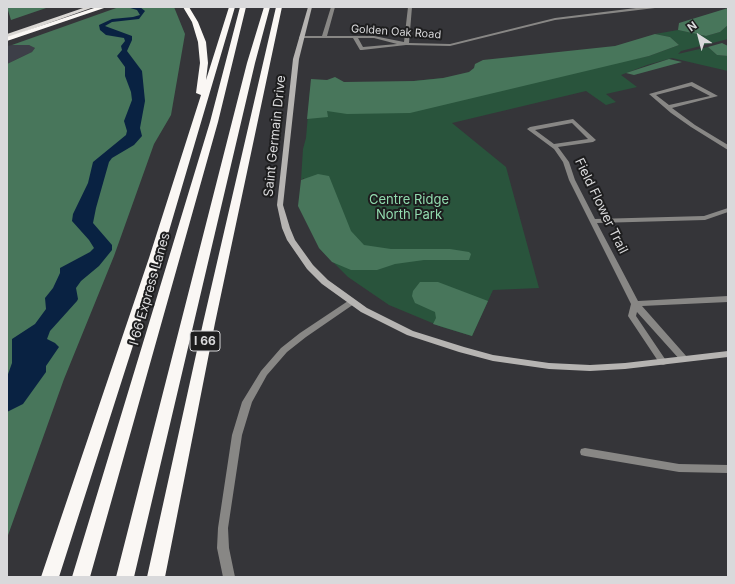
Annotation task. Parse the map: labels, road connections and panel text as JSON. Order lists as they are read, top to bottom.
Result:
{
  "streets": {
    "highway": ["I 66 Express Lanes", "I 66"],
    "street": ["Golden Oak Road", "Saint Germain Drive", "Field Flower Trail"]
  },
  "crossings": [
    ["Golden Oak Road", "Saint Germain Drive"],
    ["Saint Germain Drive", "Field Flower Trail"]
  ],
  "parks": ["Centre Ridge North Park"],
  "north": "top left"
}
